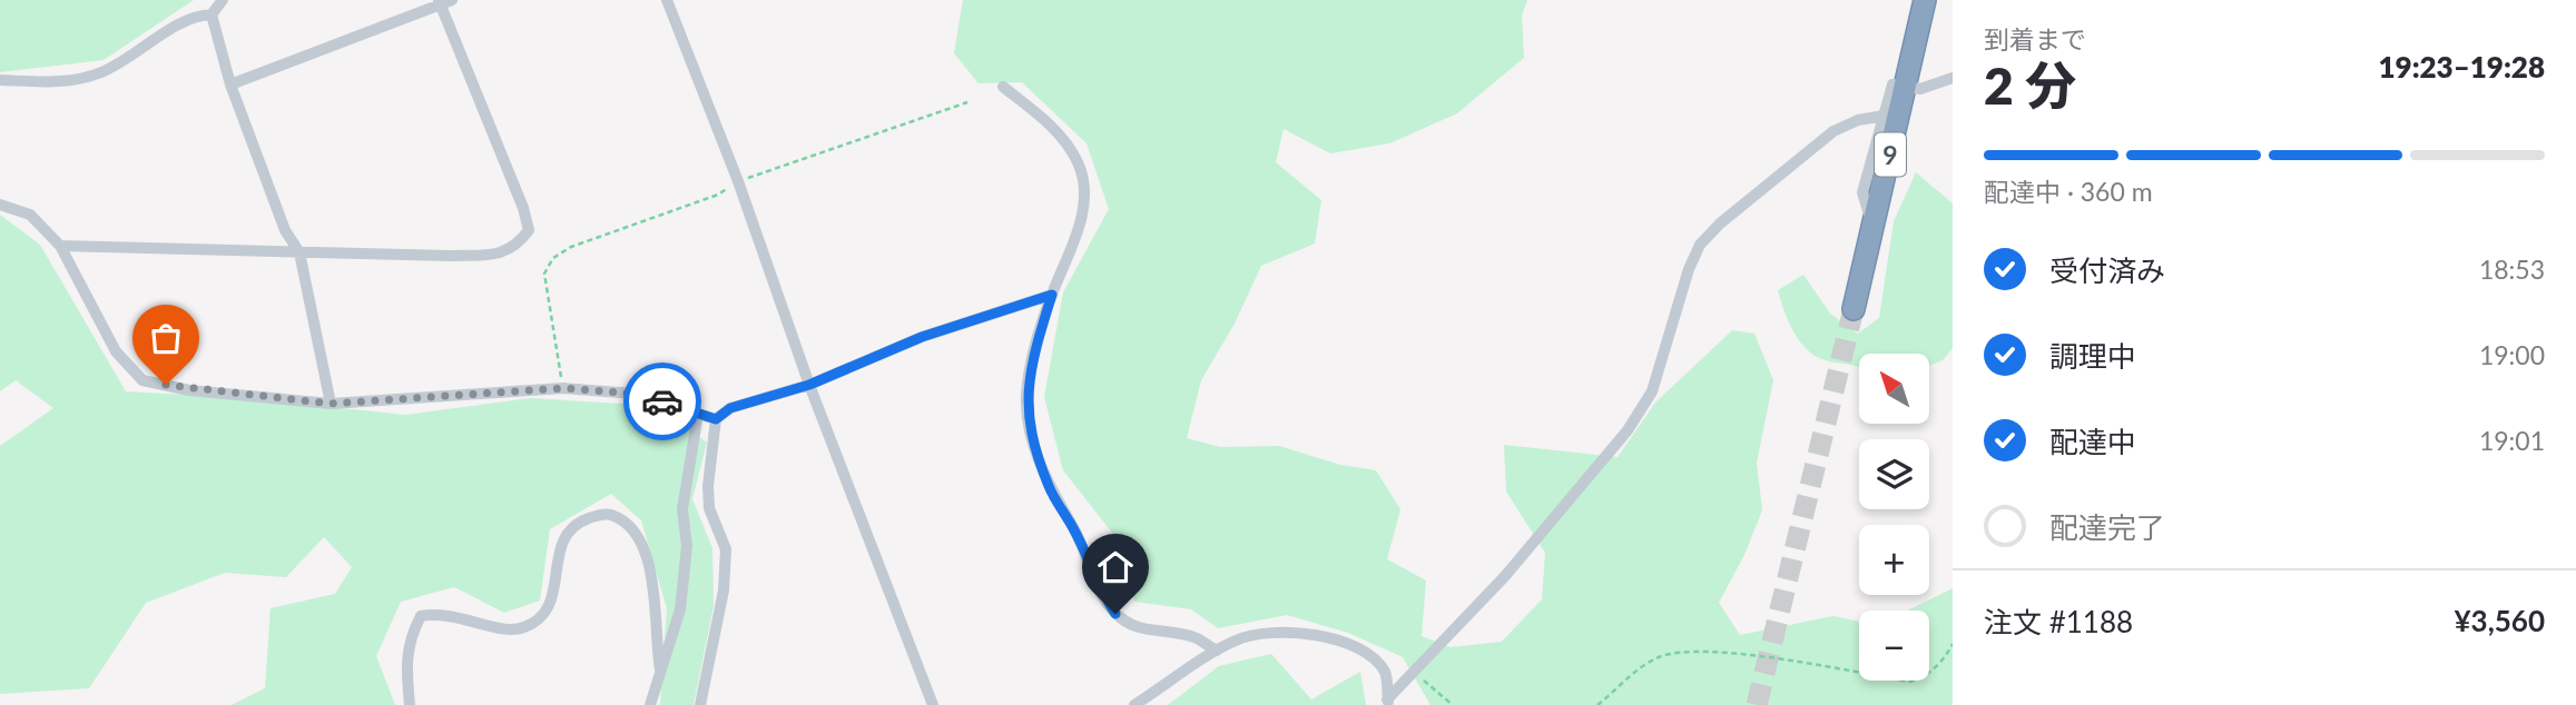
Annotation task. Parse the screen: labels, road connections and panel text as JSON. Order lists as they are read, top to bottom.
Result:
{
  "streets": {
    "highway": ["9"]
  },
  "north": "top left",
  "page": {
    "heading": ["2 分", "到着まで", "19:23–19:28"],
    "panel": ["注文 #1188", "¥3,560"],
    "bar": "配達中 · 360 m",
    "list": [
      ["受付済み", "18:53"],
      ["調理中", "19:00"],
      ["配達中", "19:01"],
      "配達完了"
    ],
    "map_buttons": ["+", "−"]
  }
}
